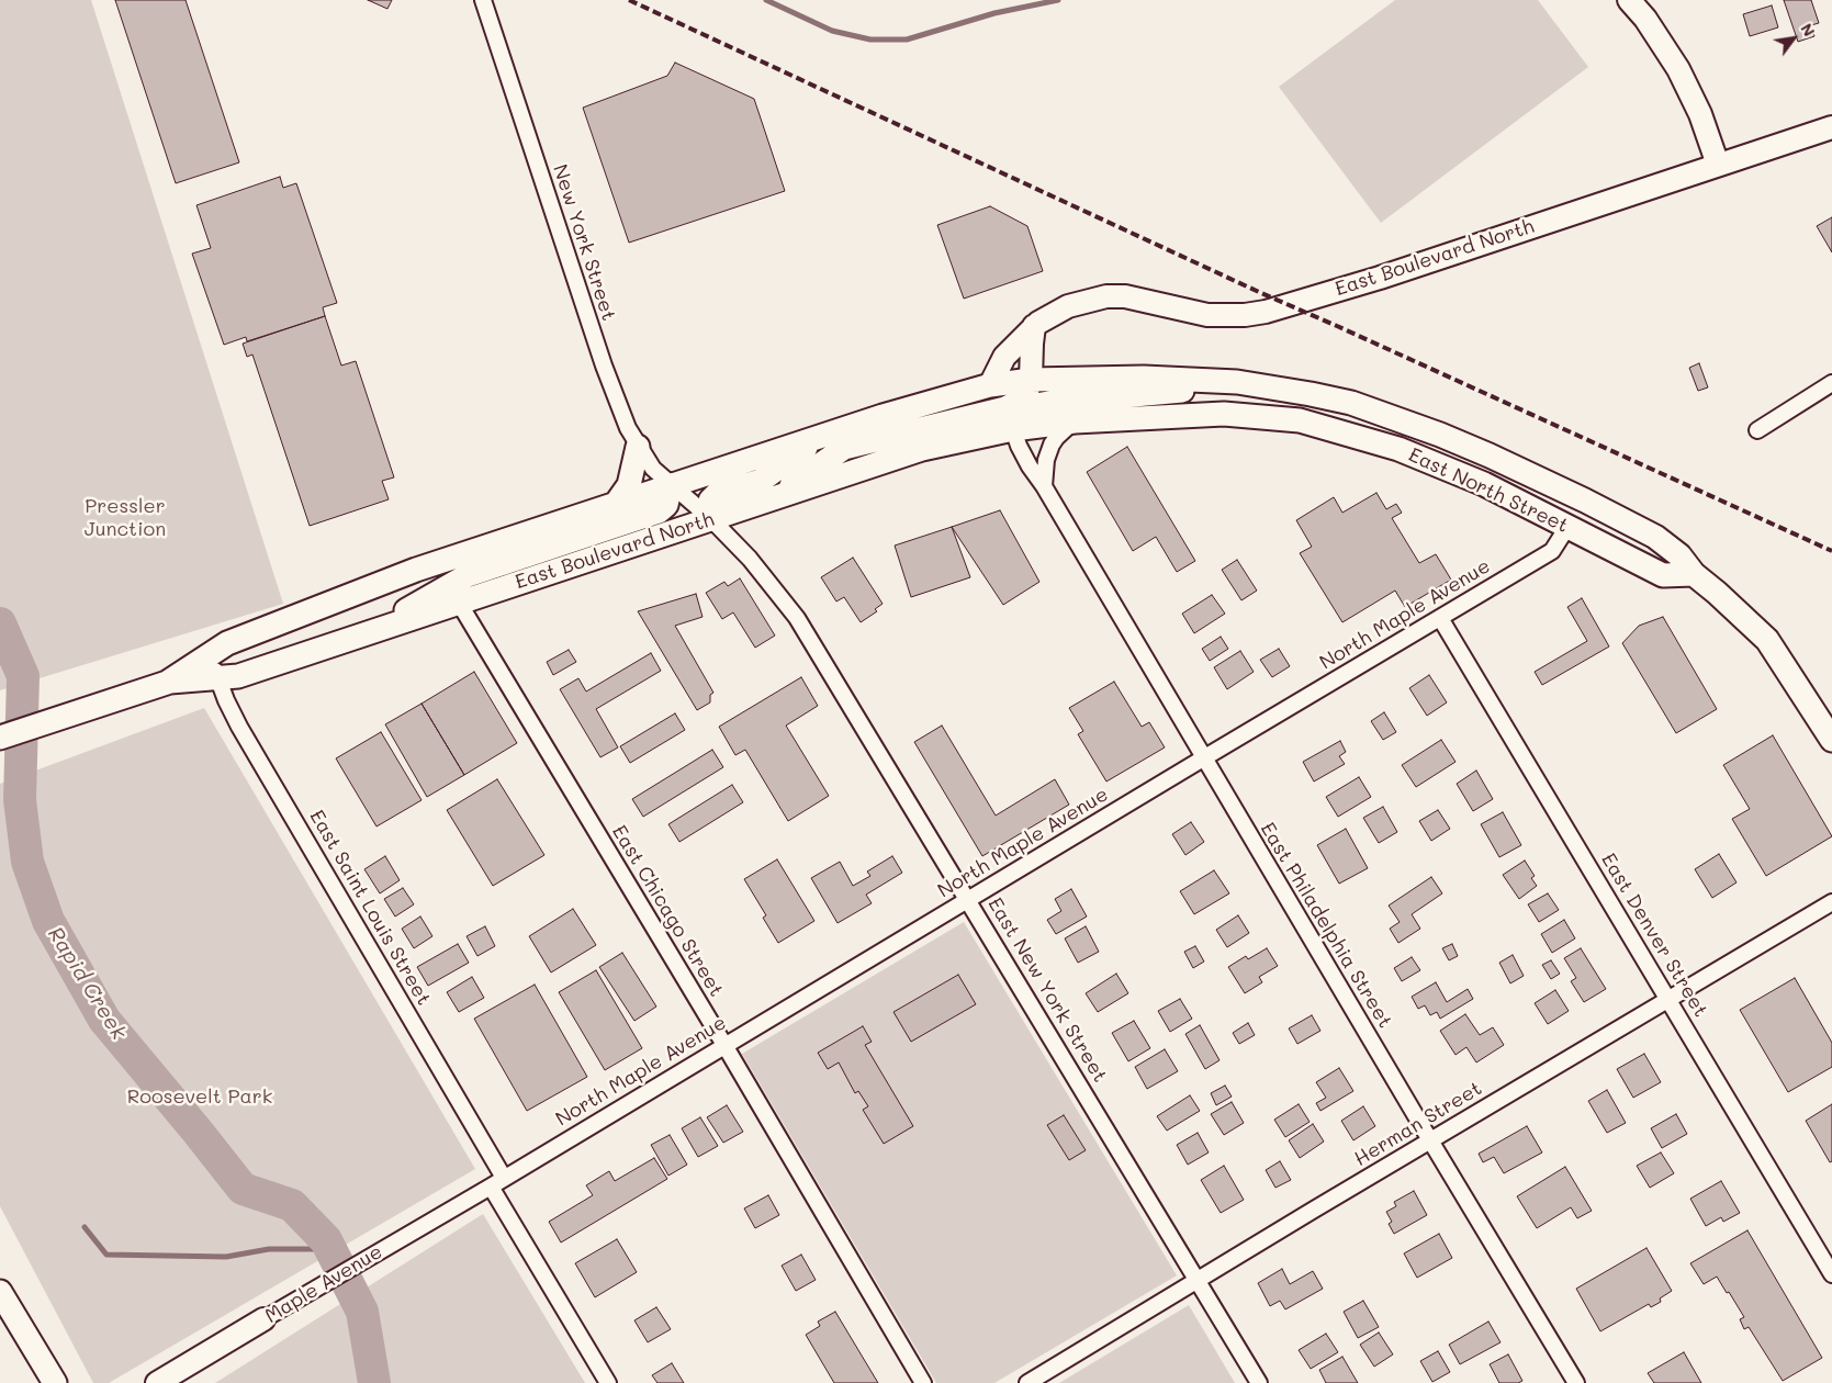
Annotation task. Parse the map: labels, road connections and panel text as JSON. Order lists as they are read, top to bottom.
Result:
{
  "streets": {
    "main road": ["East Boulevard North", "East North Street"],
    "street": [
      "New York Street",
      "North Maple Avenue",
      "East Saint Louis Street",
      "East Chicago Street",
      "East Philadelphia Street",
      "East Denver Street",
      "East New York Street",
      "Herman Street",
      "Maple Avenue"
    ]
  },
  "crossings": [
    ["New York Street", "East New York Street"],
    ["East Boulevard North", "East North Street"],
    ["East Boulevard North", "East Saint Louis Street"],
    ["East Boulevard North", "East Chicago Street"],
    ["East Boulevard North", "East Philadelphia Street"],
    ["East Boulevard North", "East New York Street"],
    ["East North Street", "North Maple Avenue"],
    ["East North Street", "East Philadelphia Street"],
    ["North Maple Avenue", "East Saint Louis Street"],
    ["North Maple Avenue", "East Chicago Street"],
    ["North Maple Avenue", "East Philadelphia Street"],
    ["North Maple Avenue", "East Denver Street"],
    ["North Maple Avenue", "East New York Street"],
    ["North Maple Avenue", "Maple Avenue"],
    ["East Philadelphia Street", "Herman Street"],
    ["East Denver Street", "Herman Street"],
    ["East New York Street", "Herman Street"]
  ],
  "water": ["Rapid Creek"],
  "parks": ["Pressler Junction", "Roosevelt Park"],
  "north": "top right"
}
